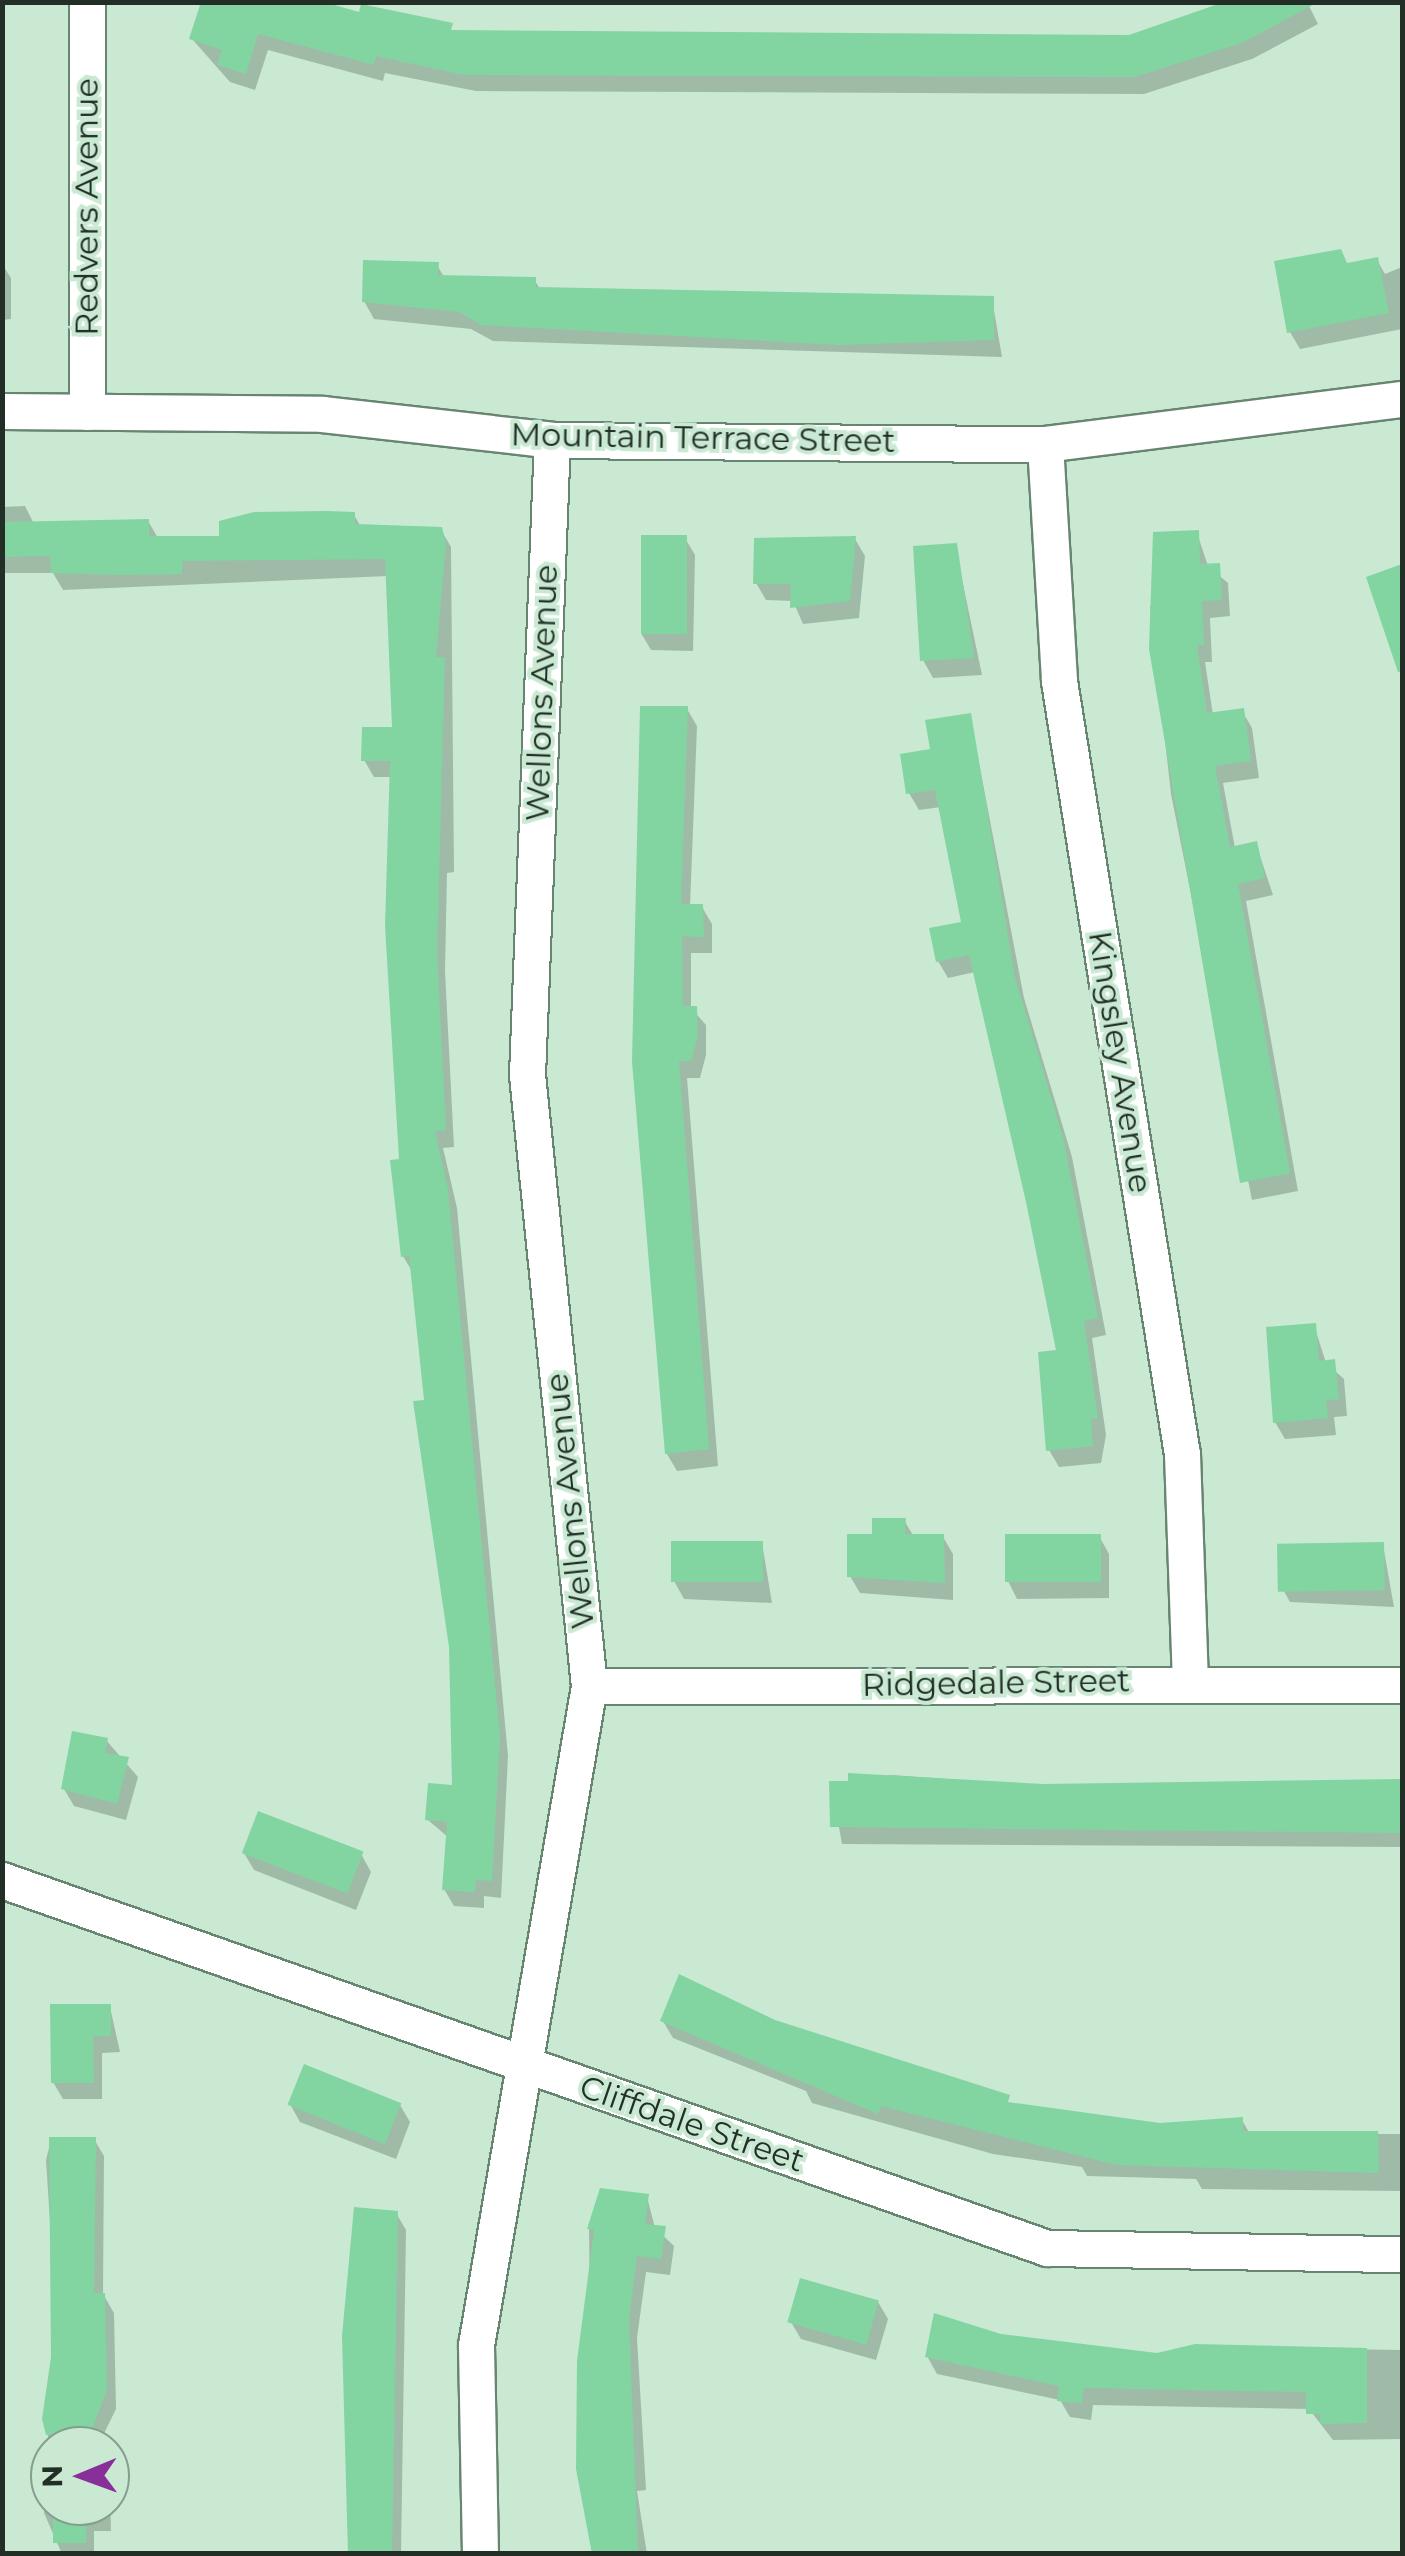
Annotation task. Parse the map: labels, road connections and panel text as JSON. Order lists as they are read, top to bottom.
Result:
{
  "streets": {
    "street": [
      "Redvers Avenue",
      "Mountain Terrace Street",
      "Wellons Avenue",
      "Kingsley Avenue",
      "Ridgedale Street",
      "Cliffdale Street"
    ]
  },
  "crossings": [
    ["Redvers Avenue", "Mountain Terrace Street"],
    ["Mountain Terrace Street", "Wellons Avenue"],
    ["Mountain Terrace Street", "Kingsley Avenue"],
    ["Wellons Avenue", "Ridgedale Street"],
    ["Wellons Avenue", "Cliffdale Street"],
    ["Kingsley Avenue", "Ridgedale Street"]
  ],
  "north": "left"
}
